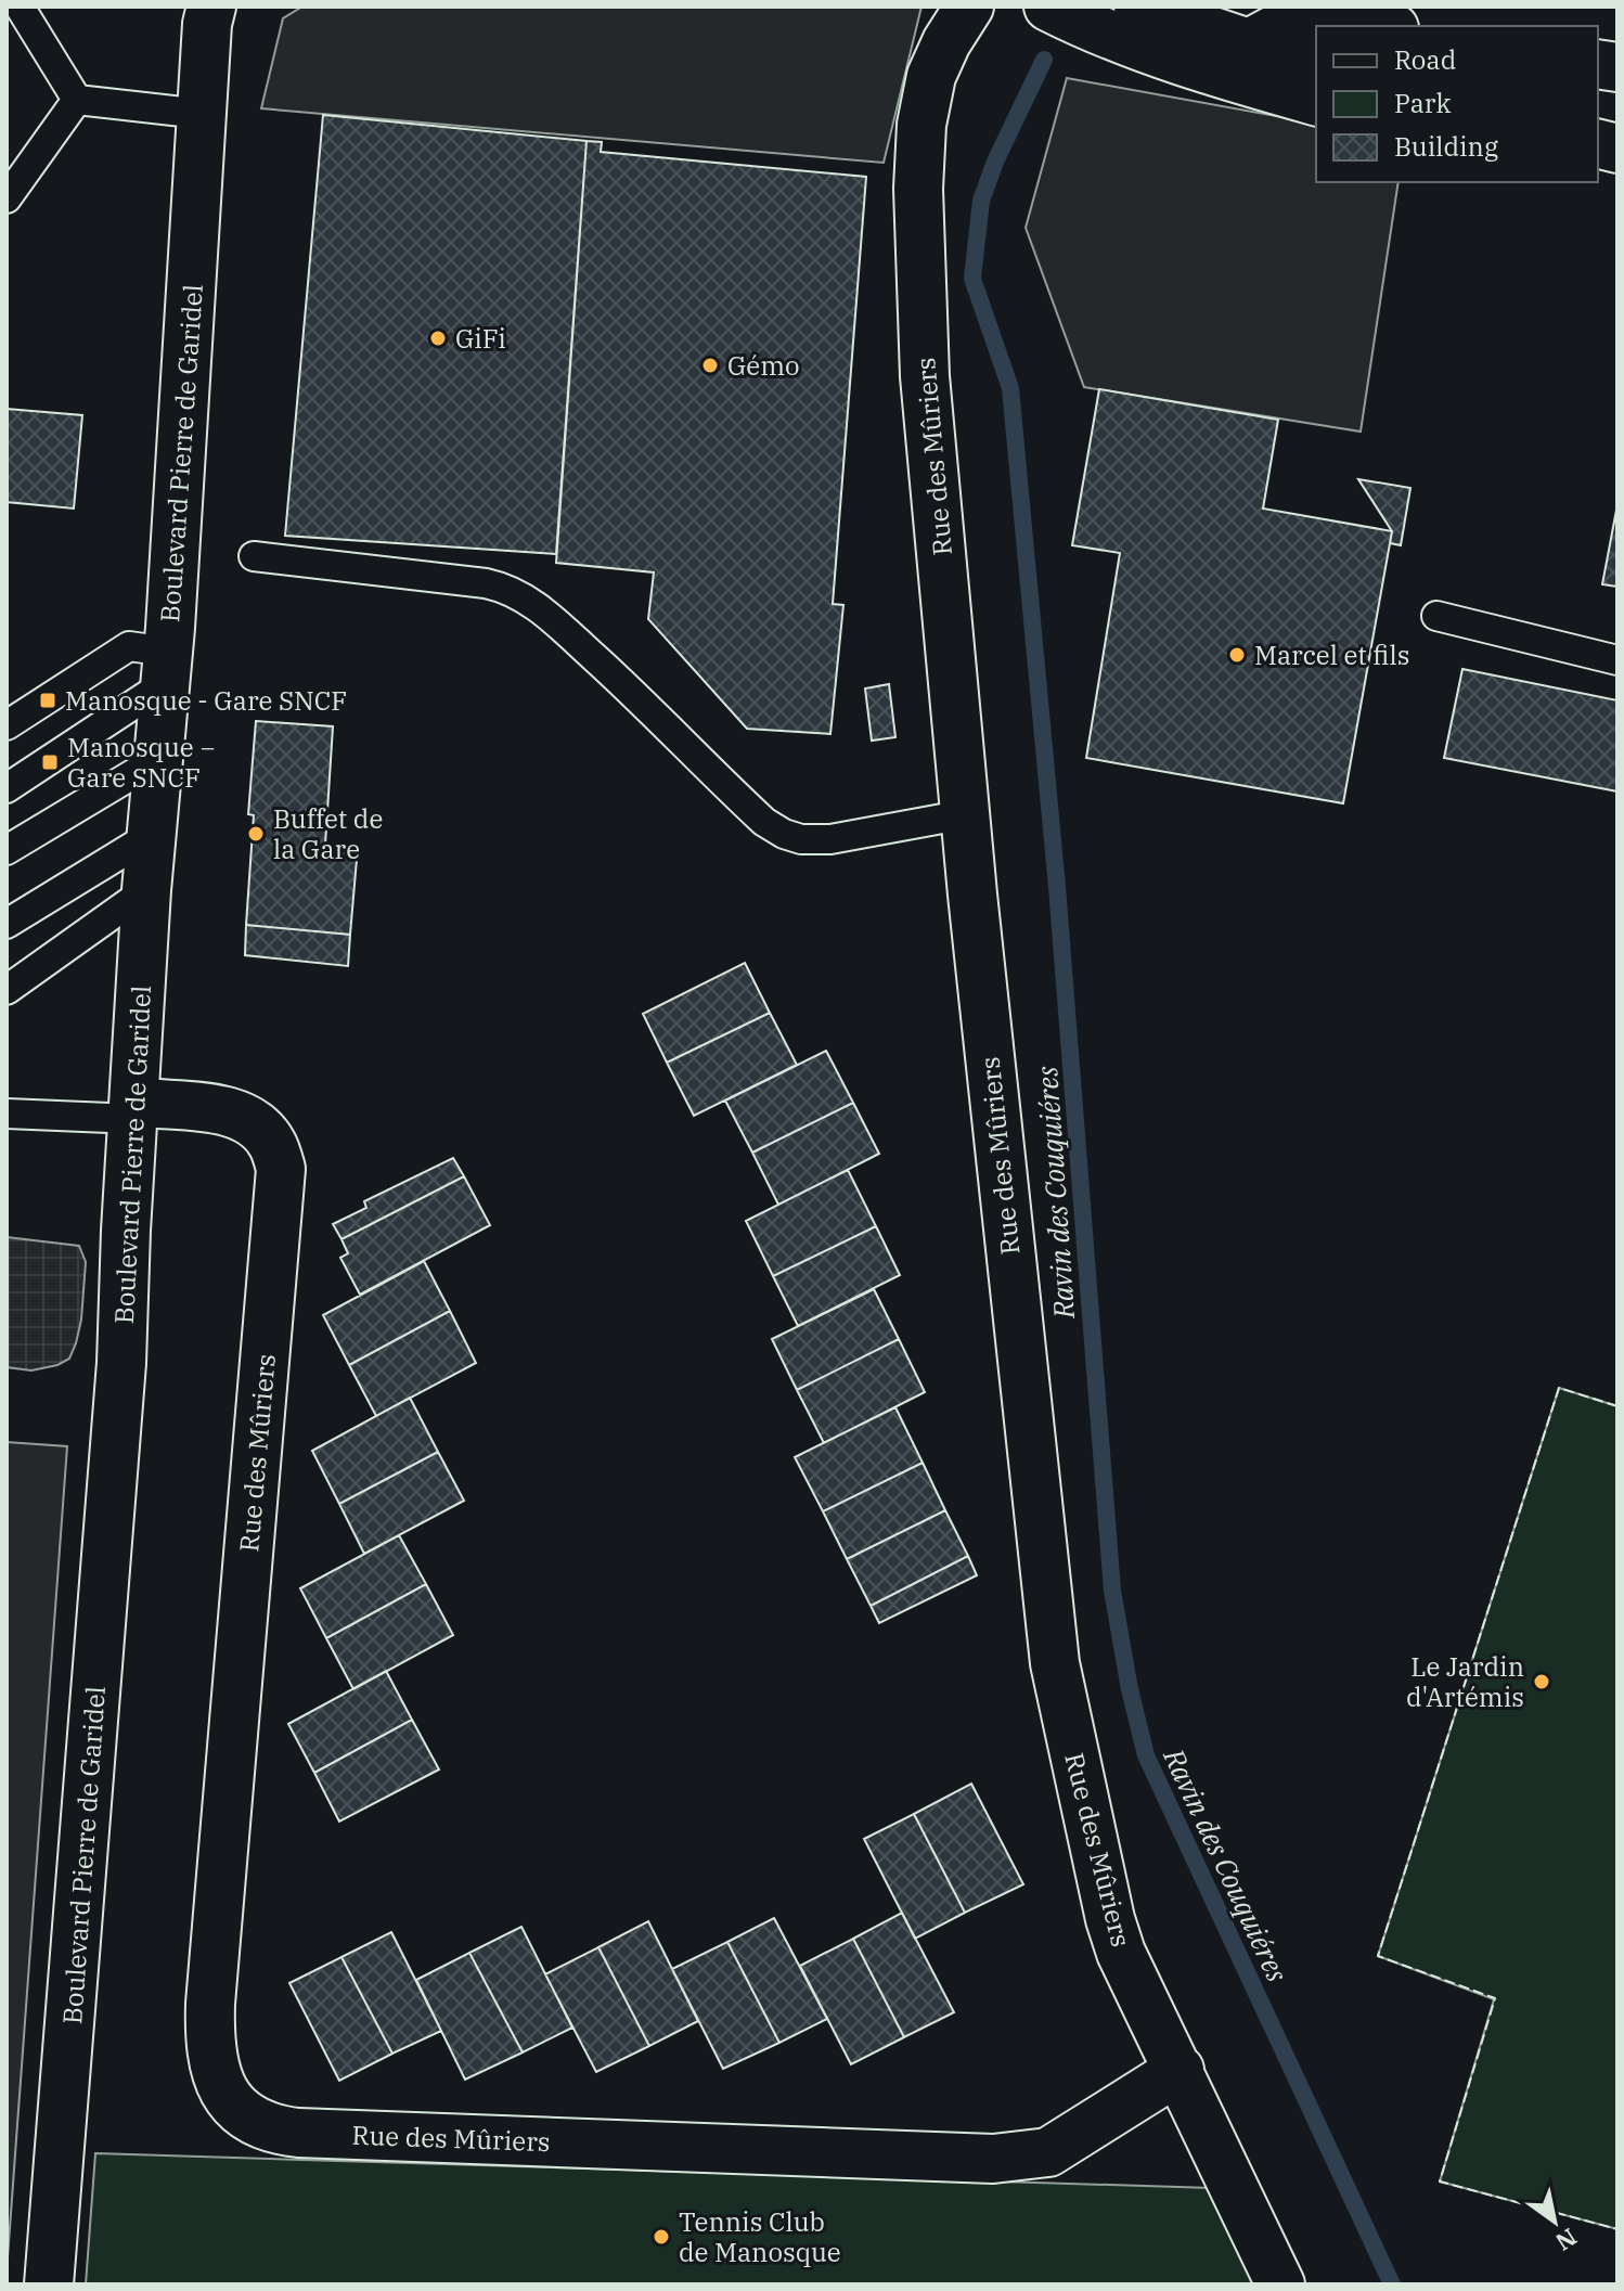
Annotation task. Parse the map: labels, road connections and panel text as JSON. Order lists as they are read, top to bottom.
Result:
{
  "streets": {
    "street": ["Boulevard Pierre de Garidel", "Rue des Mûriers"]
  },
  "crossings": [
    ["Boulevard Pierre de Garidel", "Rue des Mûriers"]
  ],
  "water": ["Ravin des Couquiéres"],
  "places": {
    "other": [
      "GiFi",
      "Gémo",
      "Marcel et fils",
      "Buffet de la Gare",
      "Le Jardin d'Artémis",
      "Tennis Club de Manosque"
    ],
    "transit": ["Manosque - Gare SNCF", "Manosque − Gare SNCF"]
  },
  "legend": ["Road", "Park", "Building"],
  "north": "bottom right"
}
